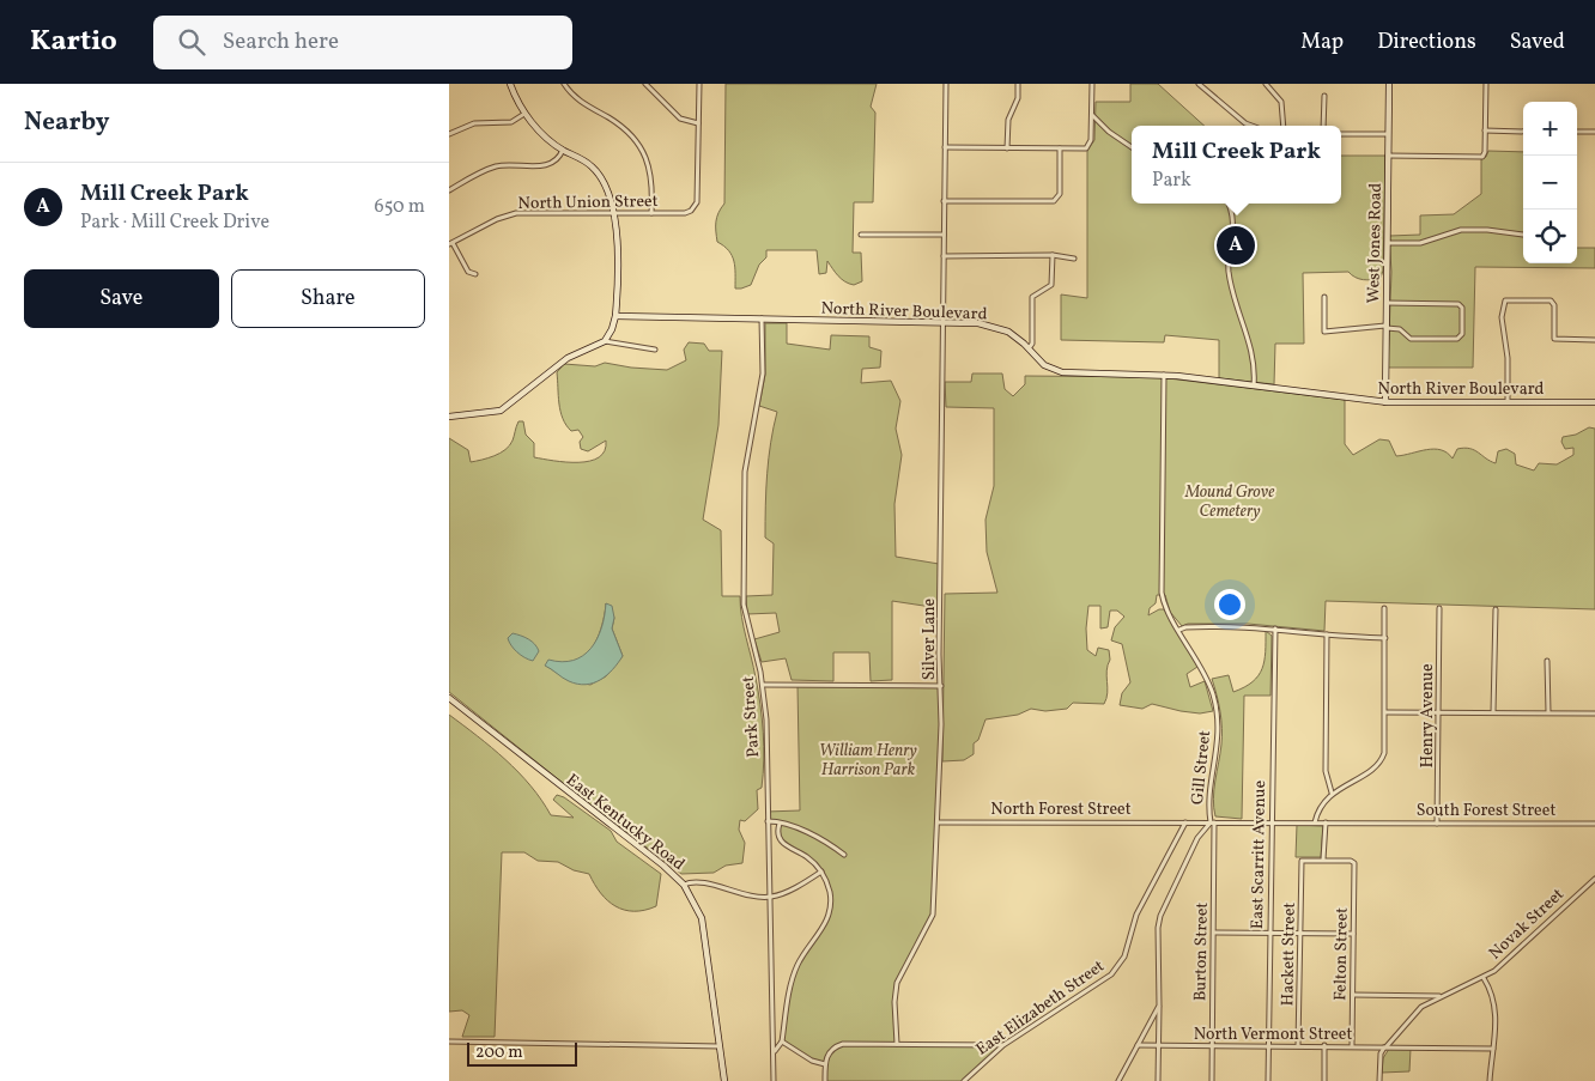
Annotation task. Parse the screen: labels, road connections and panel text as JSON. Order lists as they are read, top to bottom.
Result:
{
  "streets": {
    "main road": ["West Jones Road", "North River Boulevard", "East Kentucky Road"],
    "street": [
      "North Union Street",
      "Silver Lane",
      "Henry Avenue",
      "Park Street",
      "Gill Street",
      "North Forest Street",
      "South Forest Street",
      "East Scarritt Avenue",
      "Novak Street",
      "Burton Street",
      "Hackett Street",
      "Felton Street",
      "East Elizabeth Street",
      "North Vermont Street"
    ]
  },
  "crossings": [
    ["West Jones Road", "North River Boulevard"],
    ["North River Boulevard", "Silver Lane"],
    ["North River Boulevard", "Park Street"],
    ["North River Boulevard", "Gill Street"],
    ["Silver Lane", "North Forest Street"],
    ["Henry Avenue", "South Forest Street"],
    ["Gill Street", "North Forest Street"],
    ["Gill Street", "Burton Street"],
    ["Gill Street", "North Vermont Street"],
    ["North Forest Street", "Burton Street"],
    ["North Forest Street", "East Elizabeth Street"],
    ["East Scarritt Avenue", "North Vermont Street"],
    ["Novak Street", "North Vermont Street"],
    ["Burton Street", "North Vermont Street"],
    ["Hackett Street", "Felton Street"],
    ["Hackett Street", "North Vermont Street"],
    ["Felton Street", "North Vermont Street"]
  ],
  "parks": ["Mound Grove Cemetery", "William Henry Harrison Park"],
  "scale_bar": "200 m",
  "page": {
    "header": "Kartio",
    "search": "Search here",
    "nav": ["Map", "Directions", "Saved"],
    "heading": "Nearby",
    "map_buttons": ["+", "−"],
    "popup": ["Mill Creek Park", "Park"],
    "list": [
      {
        "mark": "A",
        "name": "Mill Creek Park",
        "note": "Park · Mill Creek Drive",
        "value": "650 m"
      }
    ],
    "pins": "A",
    "buttons": ["Save", "Share"],
    "scale": "200 m"
  }
}
